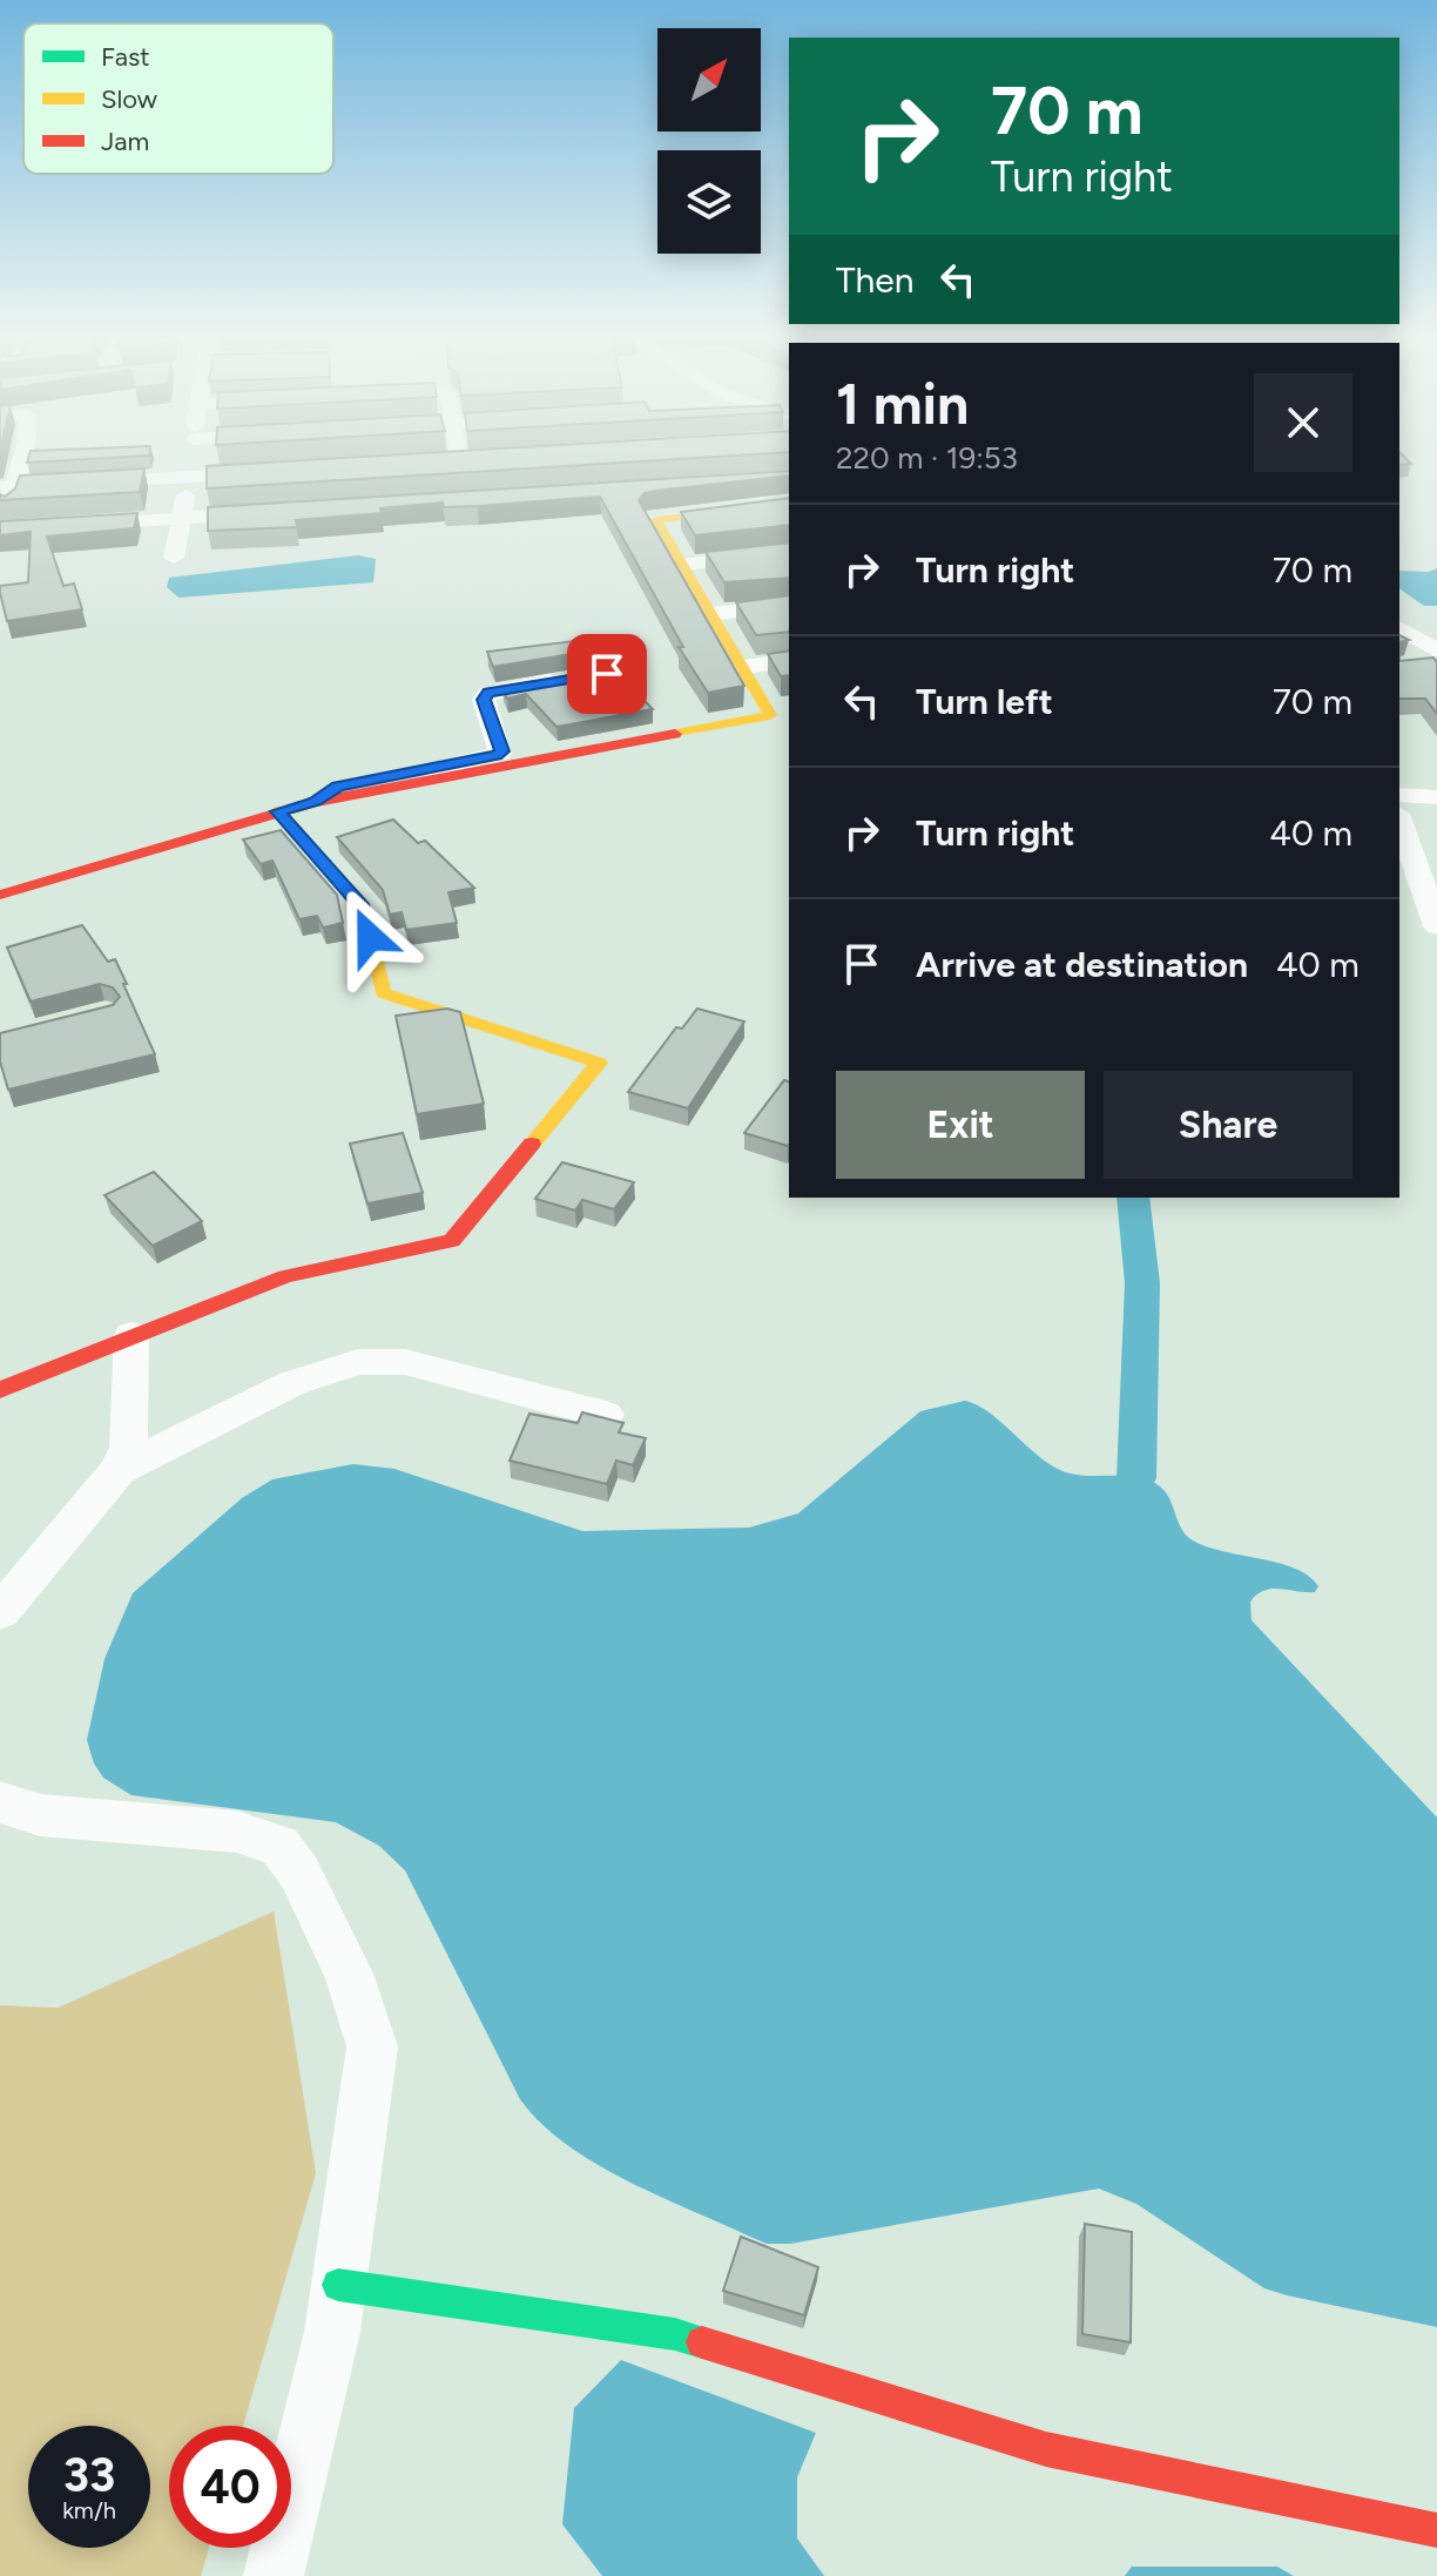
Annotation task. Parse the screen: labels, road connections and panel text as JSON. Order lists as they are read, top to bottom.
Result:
{
  "legend": ["Fast", "Slow", "Jam"],
  "north": "top right",
  "page": {
    "turn": ["70 m", "Turn right"],
    "then": "Then",
    "heading": ["1 min", "220 m · 19:53"],
    "list": [
      {
        "name": "Turn right",
        "value": "70 m"
      },
      {
        "name": "Turn left",
        "value": "70 m"
      },
      {
        "name": "Turn right",
        "value": "40 m"
      },
      {
        "name": "Arrive at destination",
        "value": "40 m"
      }
    ],
    "buttons": ["Exit", "Share"],
    "speed": "33 km/h",
    "limit": "40"
  }
}
